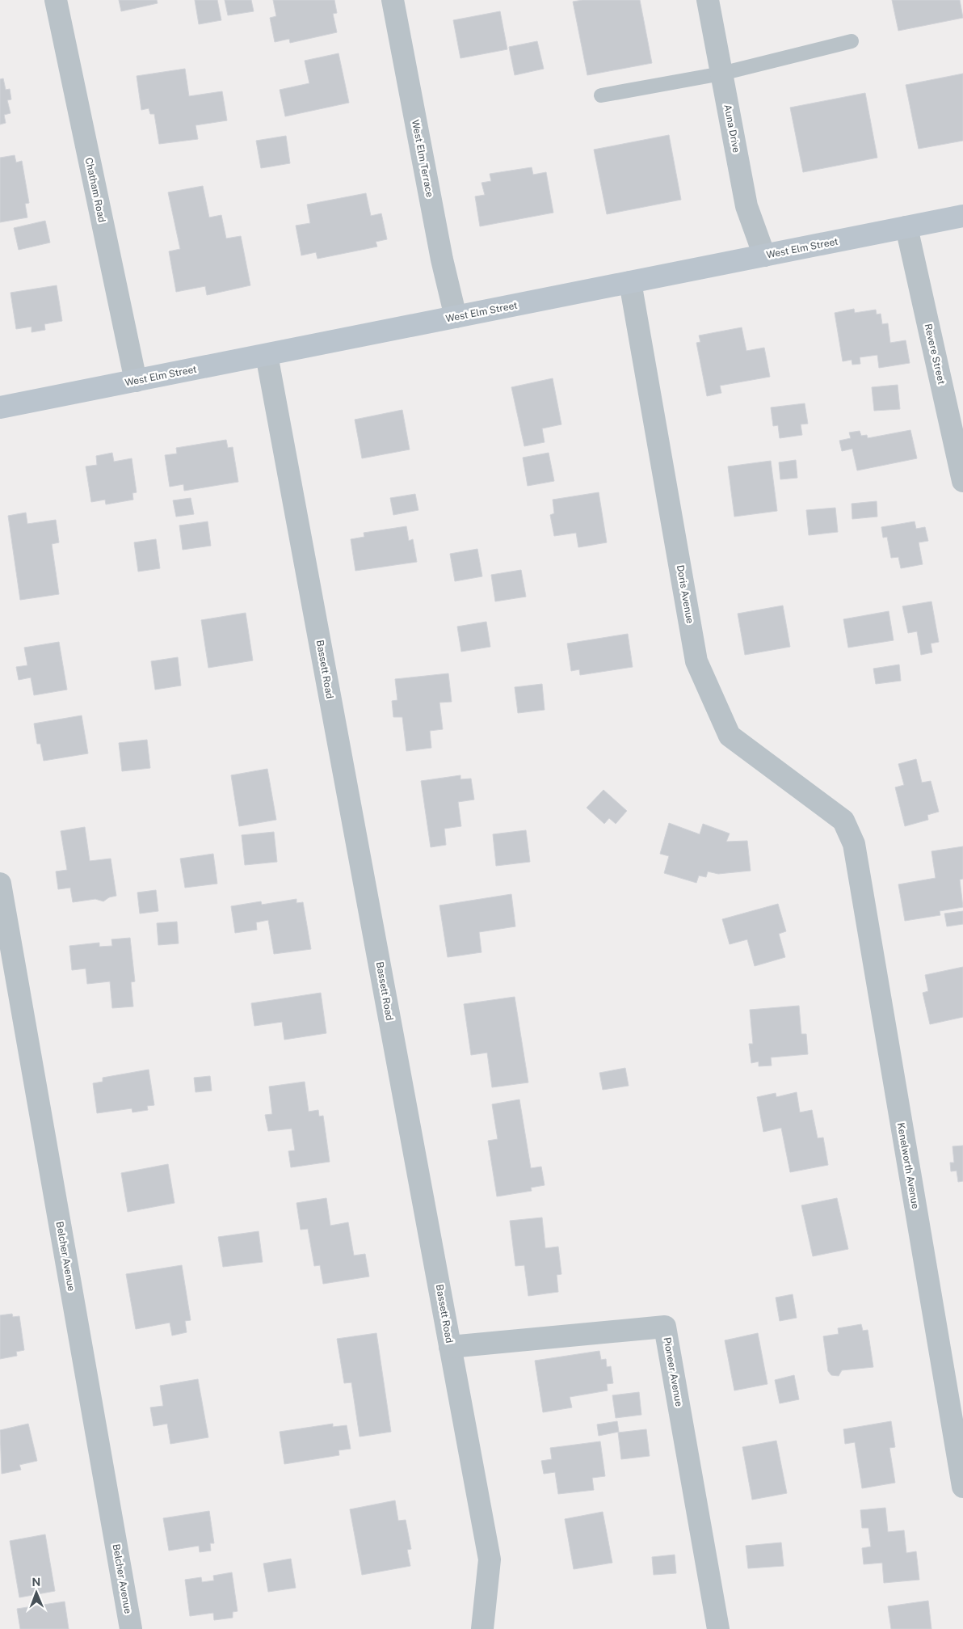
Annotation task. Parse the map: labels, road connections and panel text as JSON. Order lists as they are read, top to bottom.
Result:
{
  "streets": {
    "street": [
      "Auna Drive",
      "West Elm Terrace",
      "Chatham Road",
      "West Elm Street",
      "Revere Street",
      "Doris Avenue",
      "Bassett Road",
      "Kenelworth Avenue",
      "Belcher Avenue",
      "Pioneer Avenue"
    ]
  },
  "crossings": [
    ["Auna Drive", "West Elm Street"],
    ["West Elm Terrace", "West Elm Street"],
    ["Chatham Road", "West Elm Street"],
    ["West Elm Street", "Revere Street"],
    ["West Elm Street", "Doris Avenue"],
    ["West Elm Street", "Bassett Road"],
    ["Doris Avenue", "Kenelworth Avenue"],
    ["Bassett Road", "Pioneer Avenue"]
  ],
  "north": "top"
}
